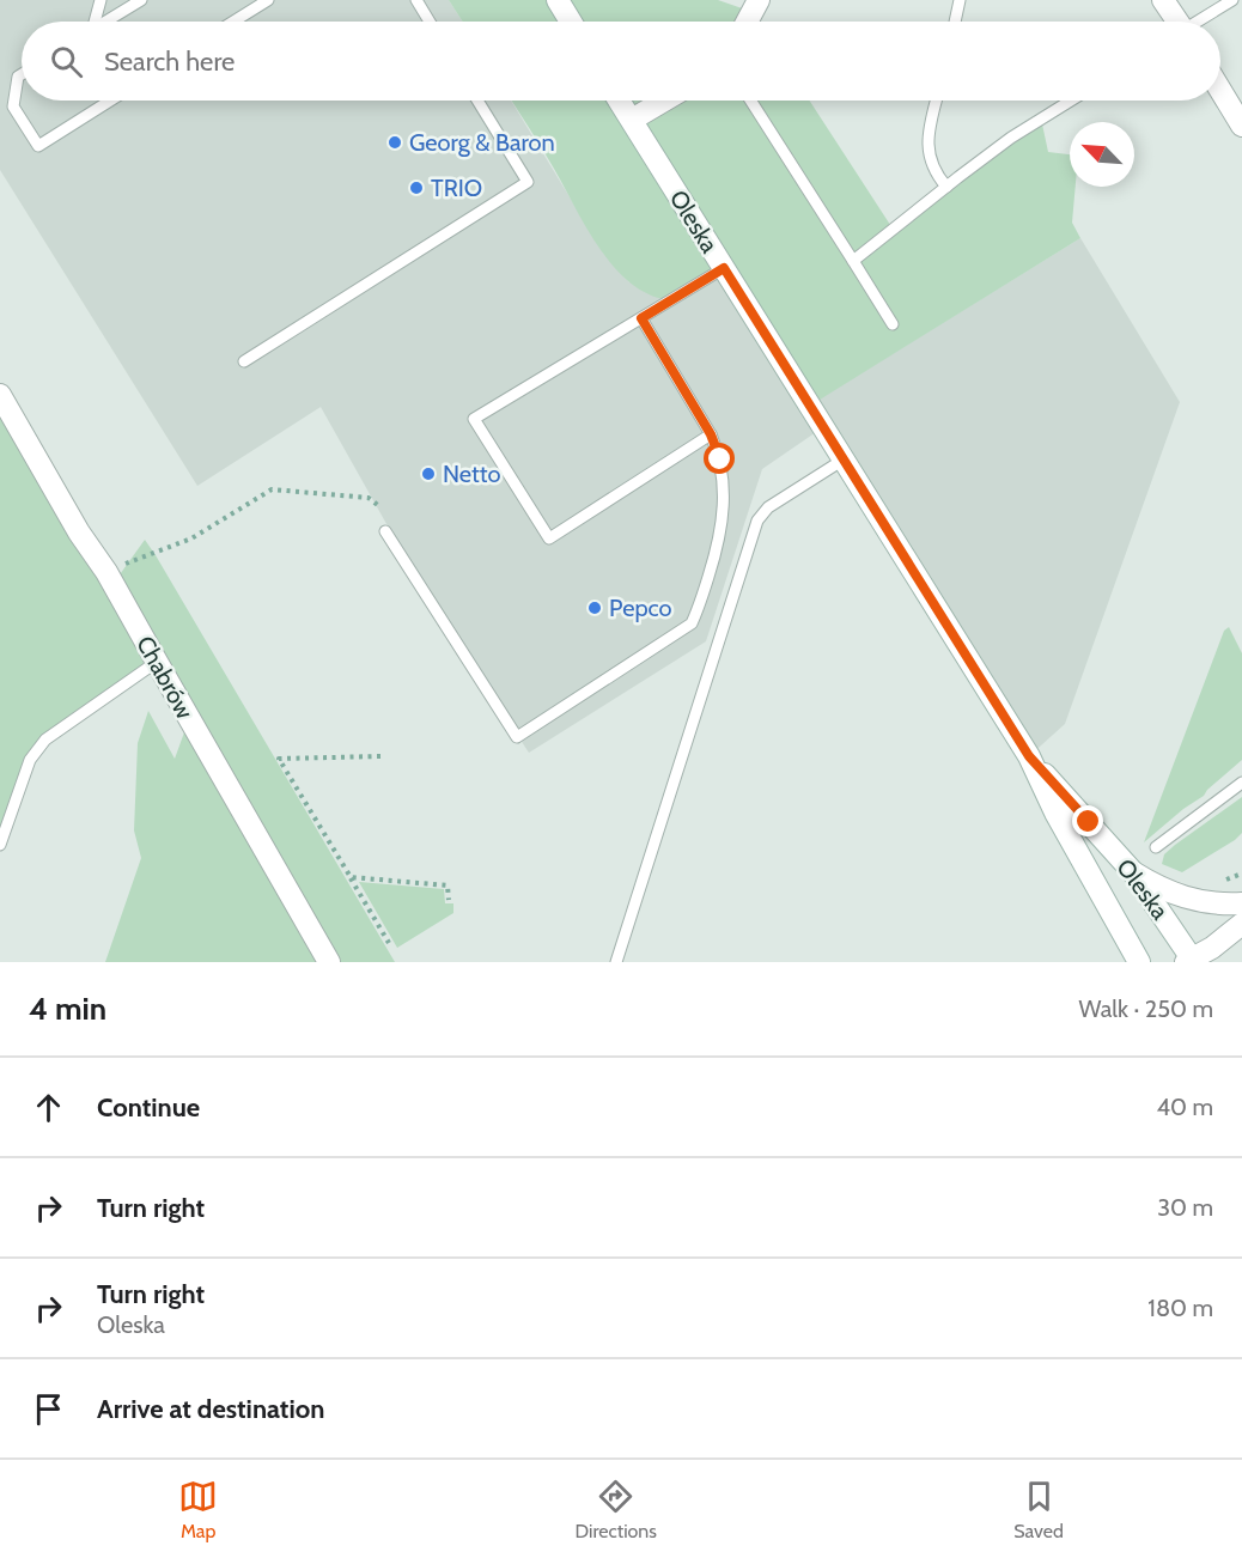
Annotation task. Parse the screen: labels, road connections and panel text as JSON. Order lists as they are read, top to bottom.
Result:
{
  "streets": {
    "main road": ["Oleska", "Chabrów"]
  },
  "places": [
    "Georg & Baron",
    "TRIO",
    "Netto",
    "Pepco"
  ],
  "north": "top left",
  "page": {
    "search": "Search here",
    "heading": ["4 min", "Walk · 250 m"],
    "list": [
      ["Continue", "40 m"],
      ["Turn right", "30 m"],
      ["Turn right", "Oleska", "180 m"],
      "Arrive at destination"
    ],
    "nav": ["Map", "Directions", "Saved"]
  }
}
